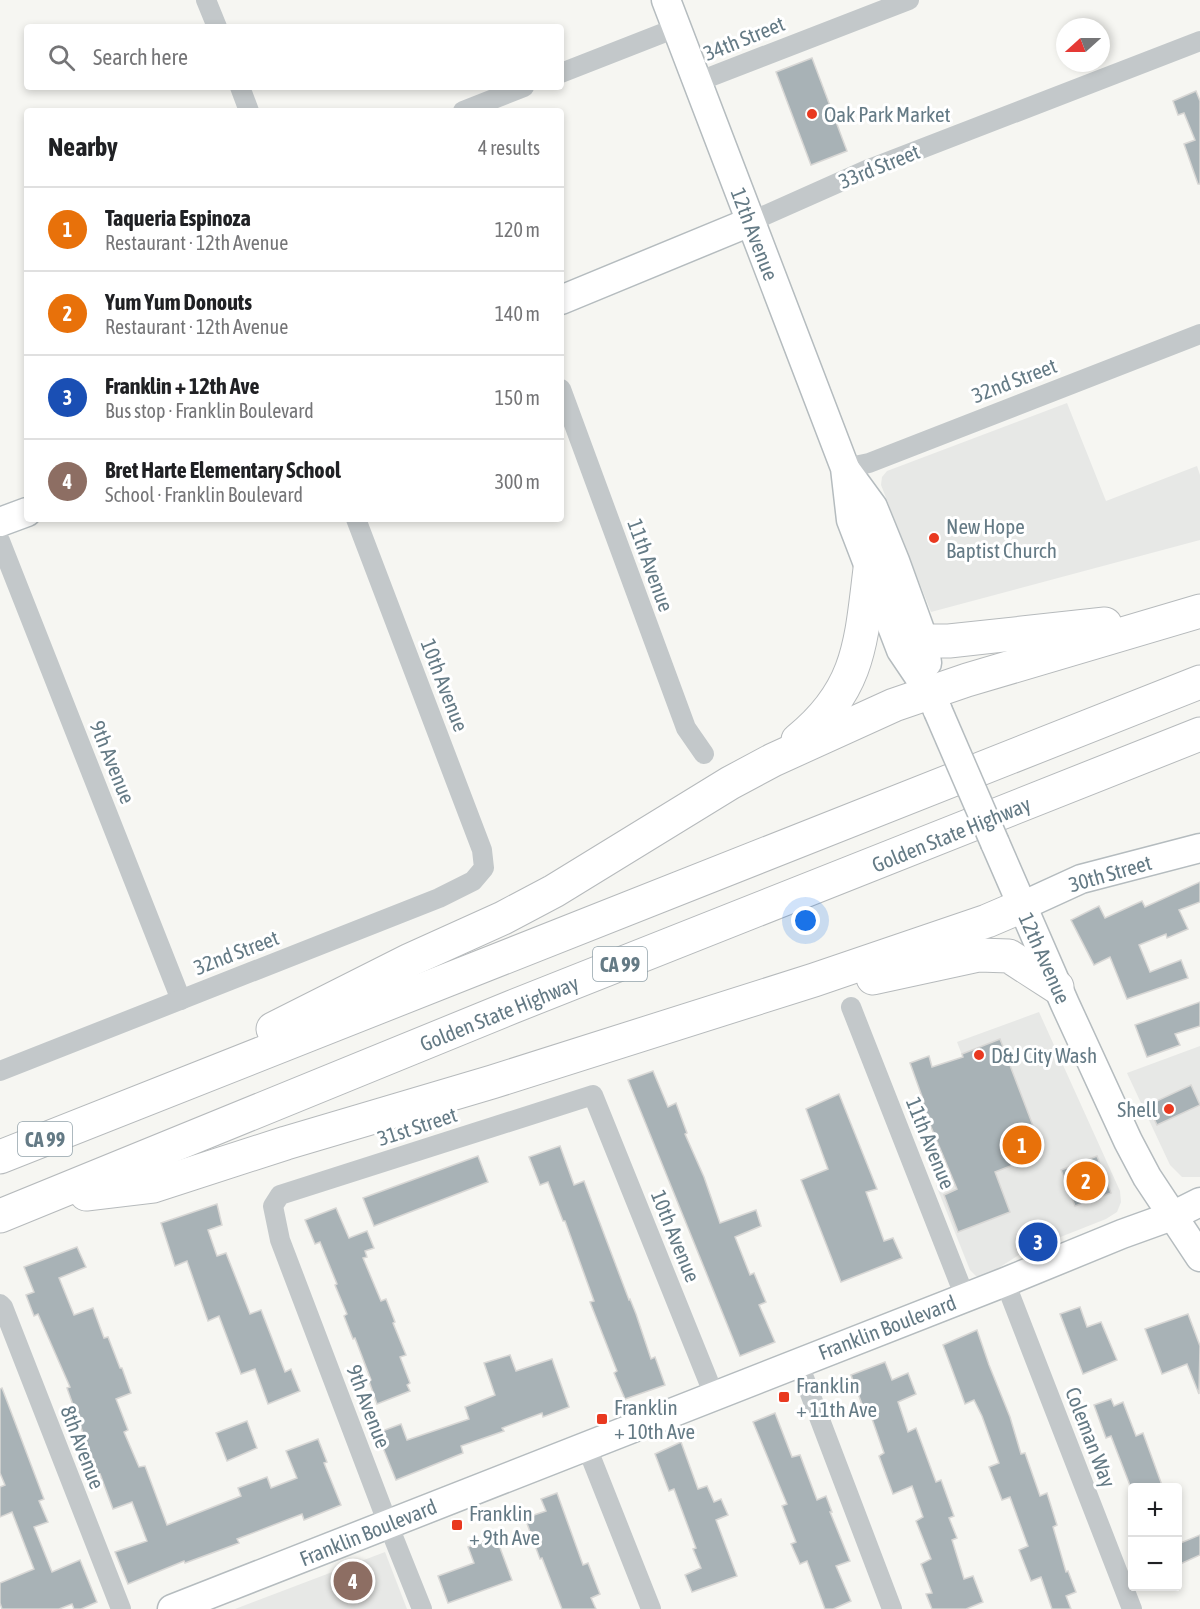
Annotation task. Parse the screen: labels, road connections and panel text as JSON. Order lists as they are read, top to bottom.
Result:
{
  "streets": {
    "highway": ["Golden State Highway", "CA 99"],
    "main road": [
      "33rd Street",
      "12th Avenue",
      "30th Street",
      "Franklin Boulevard"
    ],
    "street": [
      "34th Street",
      "32nd Street",
      "11th Avenue",
      "10th Avenue",
      "9th Avenue",
      "31st Street",
      "Coleman Way",
      "8th Avenue"
    ]
  },
  "crossings": [
    ["34th Street", "12th Avenue"],
    ["33rd Street", "12th Avenue"],
    ["12th Avenue", "32nd Street"],
    ["12th Avenue", "30th Street"],
    ["12th Avenue", "Franklin Boulevard"],
    ["32nd Street", "10th Avenue"],
    ["32nd Street", "9th Avenue"],
    ["11th Avenue", "Franklin Boulevard"],
    ["10th Avenue", "31st Street"],
    ["10th Avenue", "Franklin Boulevard"],
    ["9th Avenue", "31st Street"],
    ["9th Avenue", "Franklin Boulevard"],
    ["Franklin Boulevard", "Coleman Way"]
  ],
  "places": {
    "other": [
      "Oak Park Market",
      "New Hope Baptist Church",
      "D&J City Wash",
      "Shell"
    ],
    "transit": ["Franklin + 11th Ave", "Franklin + 10th Ave", "Franklin + 9th Ave"]
  },
  "north": "left",
  "page": {
    "search": "Search here",
    "heading": ["Nearby", "4 results"],
    "list": [
      {
        "mark": "1",
        "name": "Taqueria Espinoza",
        "note": "Restaurant · 12th Avenue",
        "value": "120 m"
      },
      {
        "mark": "2",
        "name": "Yum Yum Donouts",
        "note": "Restaurant · 12th Avenue",
        "value": "140 m"
      },
      {
        "mark": "3",
        "name": "Franklin + 12th Ave",
        "note": "Bus stop · Franklin Boulevard",
        "value": "150 m"
      },
      {
        "mark": "4",
        "name": "Bret Harte Elementary School",
        "note": "School · Franklin Boulevard",
        "value": "300 m"
      }
    ],
    "pins": [
      "1",
      "2",
      "3",
      "4"
    ],
    "map_buttons": ["+", "−"]
  }
}
